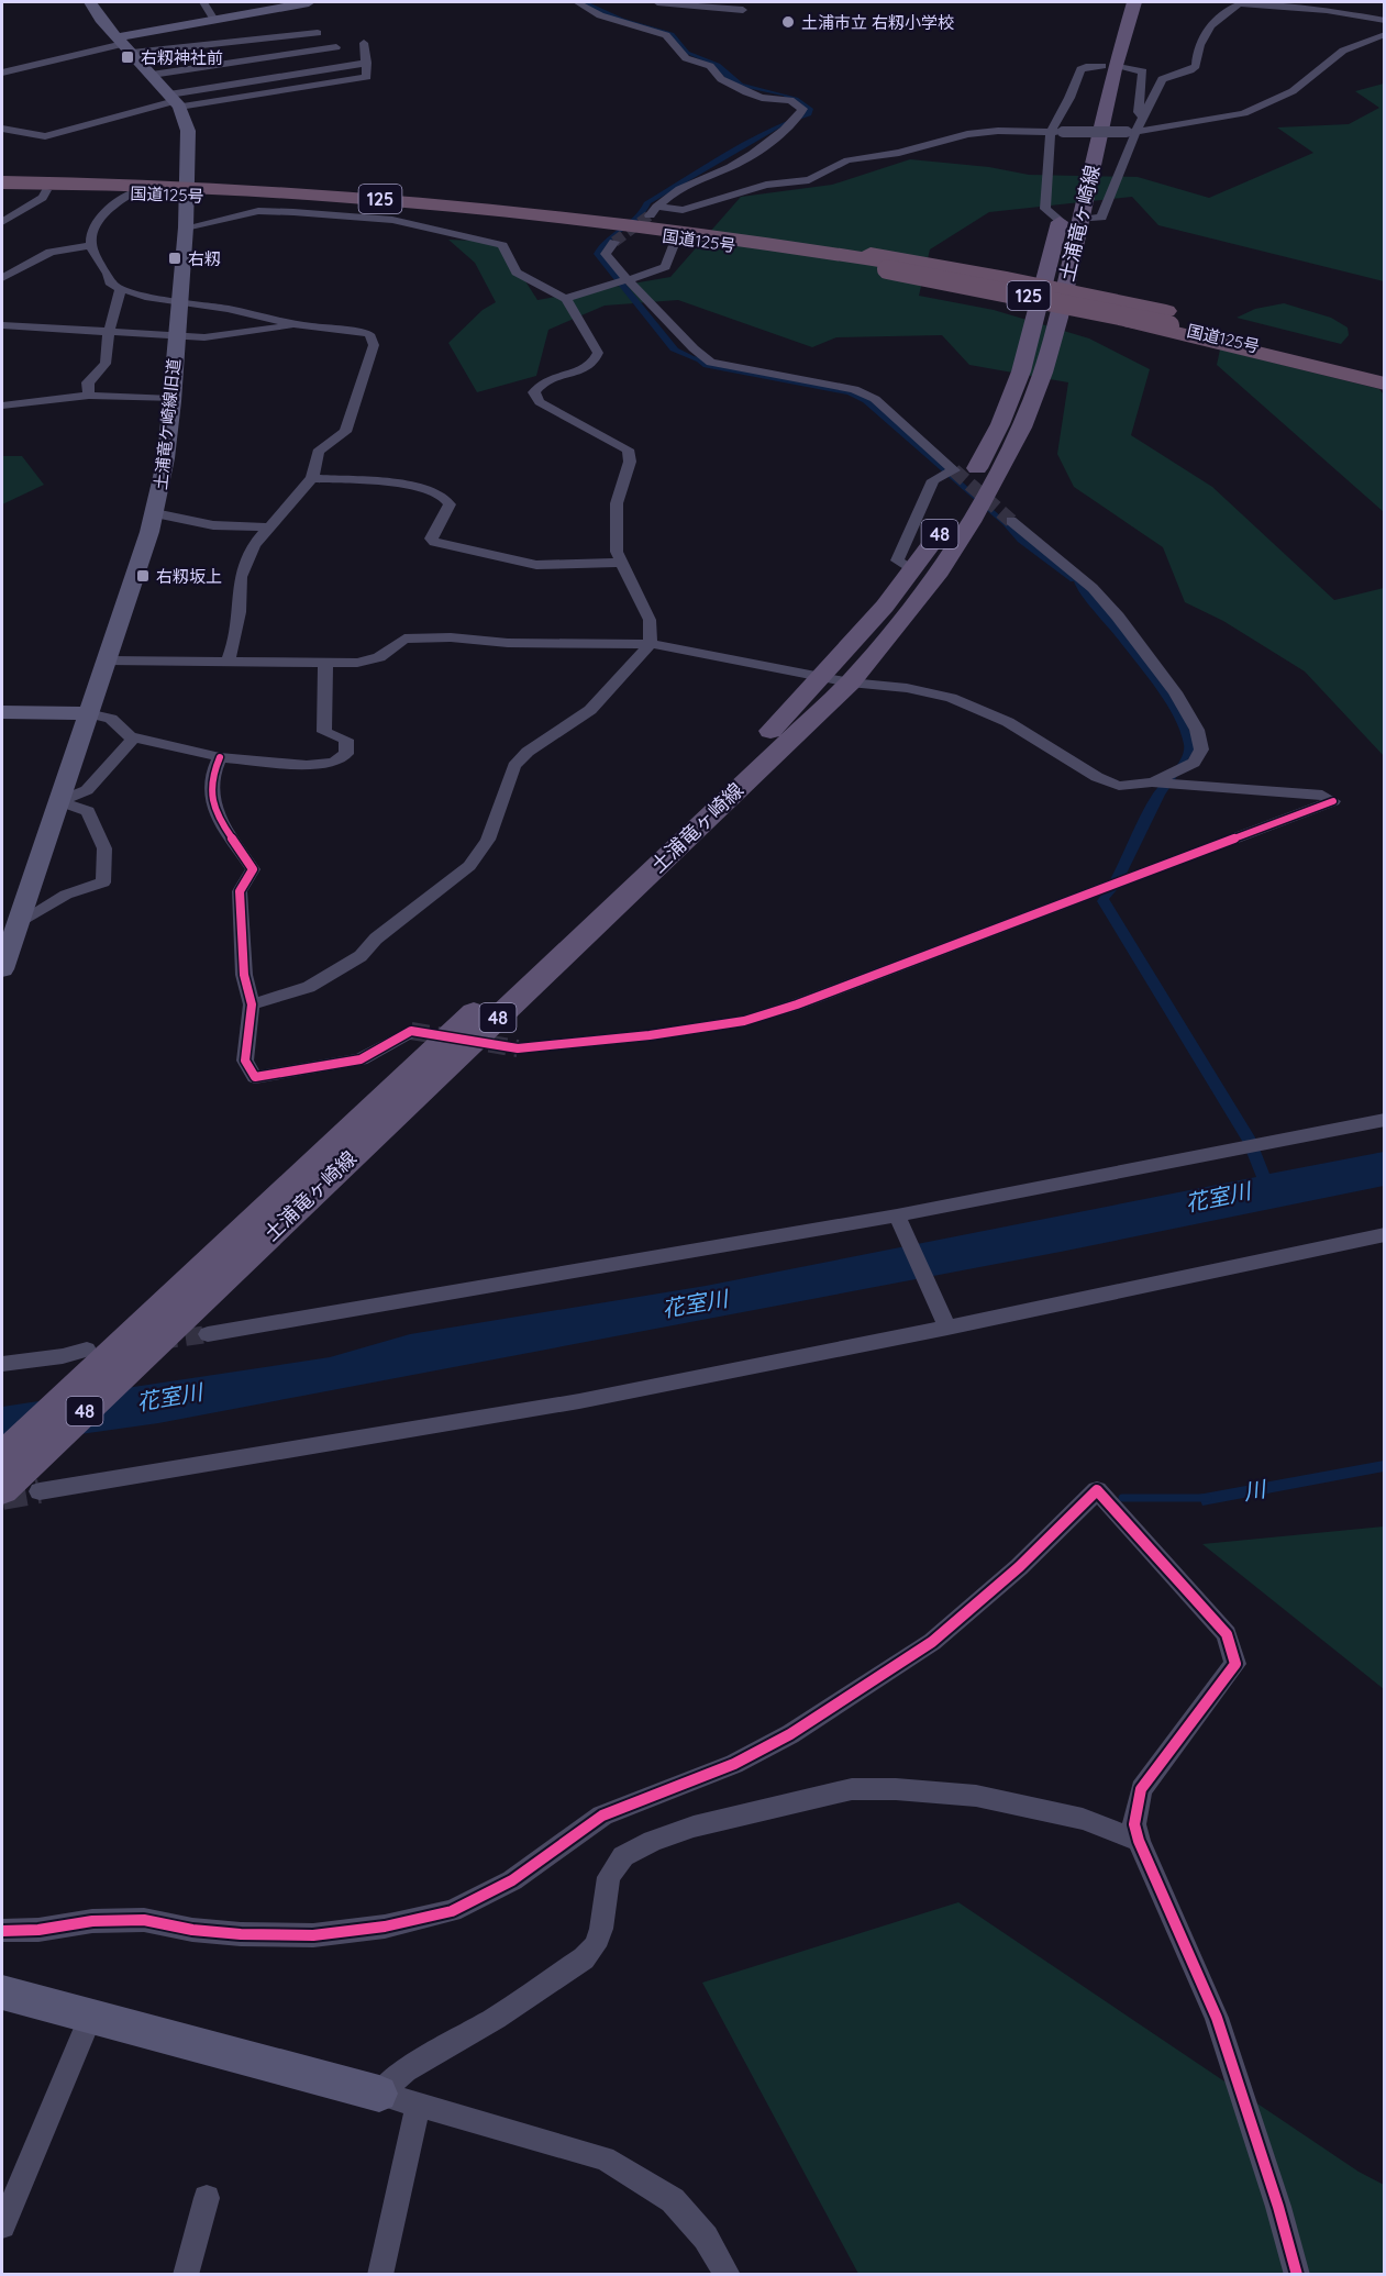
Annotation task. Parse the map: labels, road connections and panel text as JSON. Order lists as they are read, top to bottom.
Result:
{
  "streets": {
    "highway": ["国道125号", "125"],
    "main road": ["土浦竜ヶ崎線", "48"],
    "street": ["土浦竜ケ崎線旧道"]
  },
  "crossings": [
    ["国道125号", "土浦竜ケ崎線旧道"]
  ],
  "water": ["花室川", "川"],
  "places": {
    "other": ["土浦市立 右籾小学校"],
    "transit": ["右籾神社前", "右籾", "右籾坂上"]
  }
}
